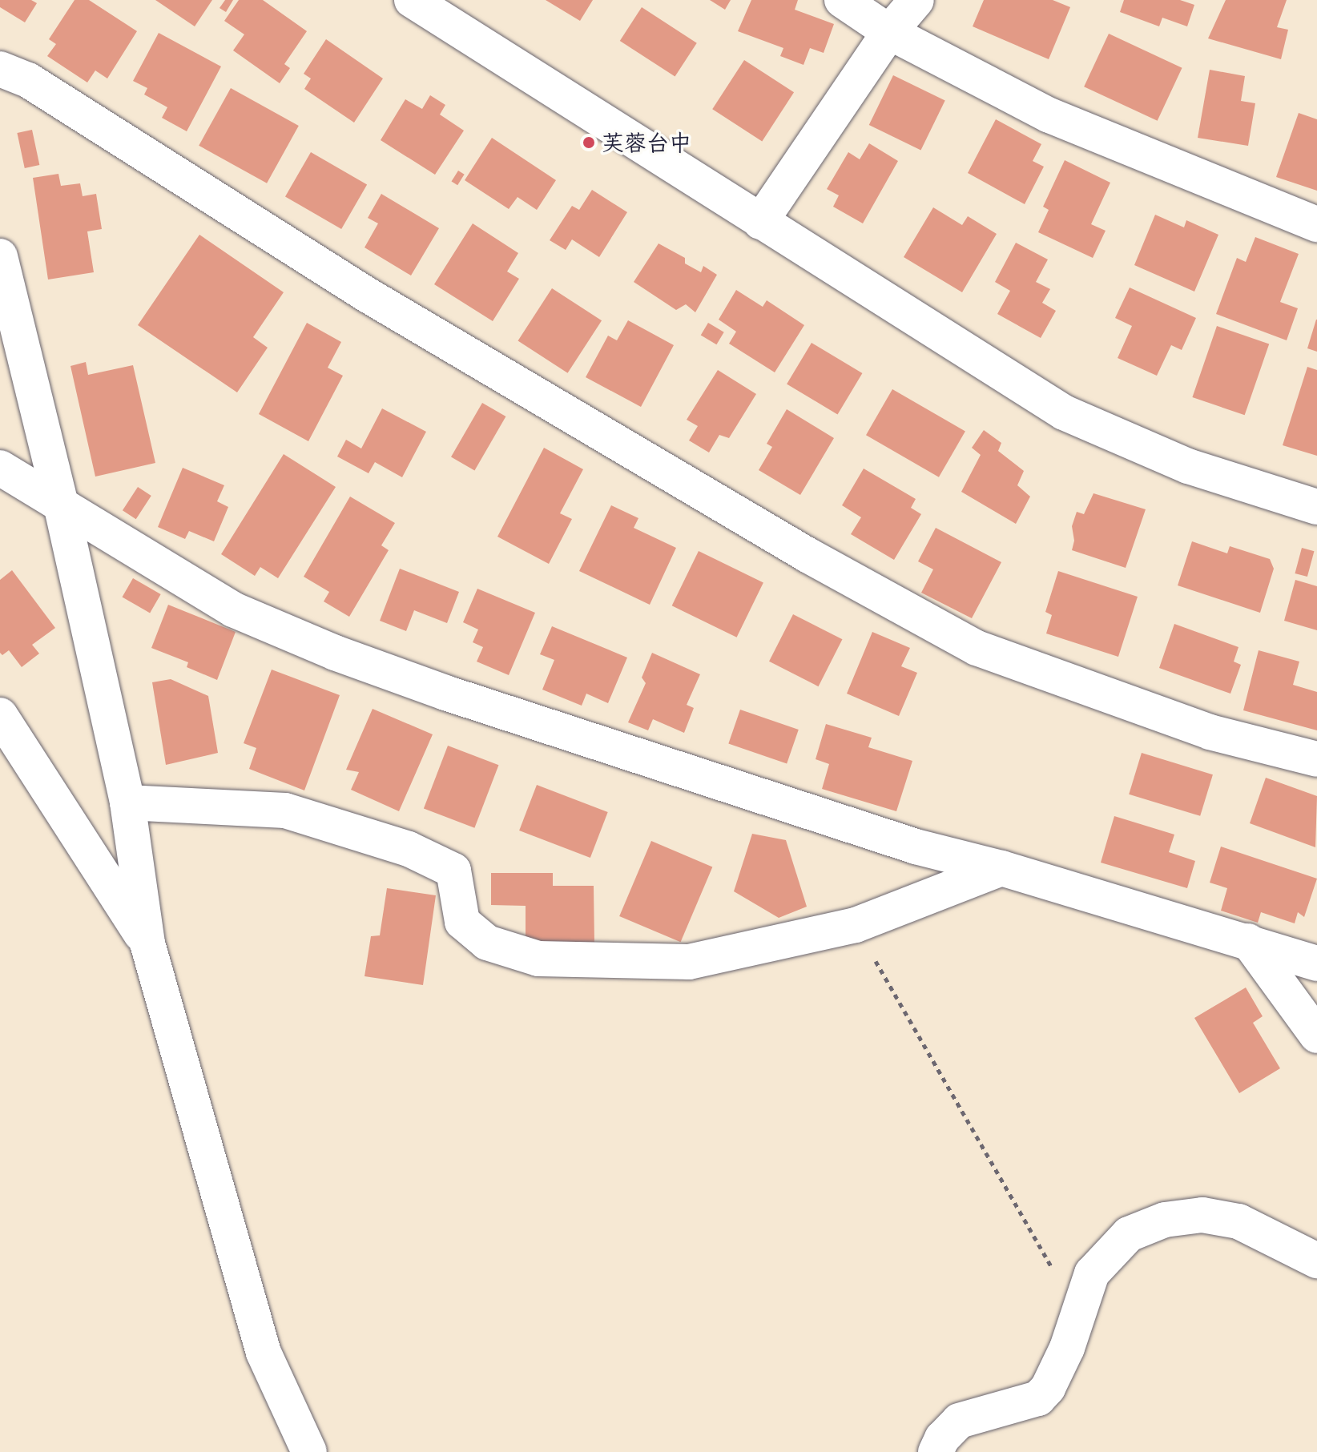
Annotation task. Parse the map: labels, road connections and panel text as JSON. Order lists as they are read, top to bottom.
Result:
{
  "places": ["芙蓉台中"]
}
